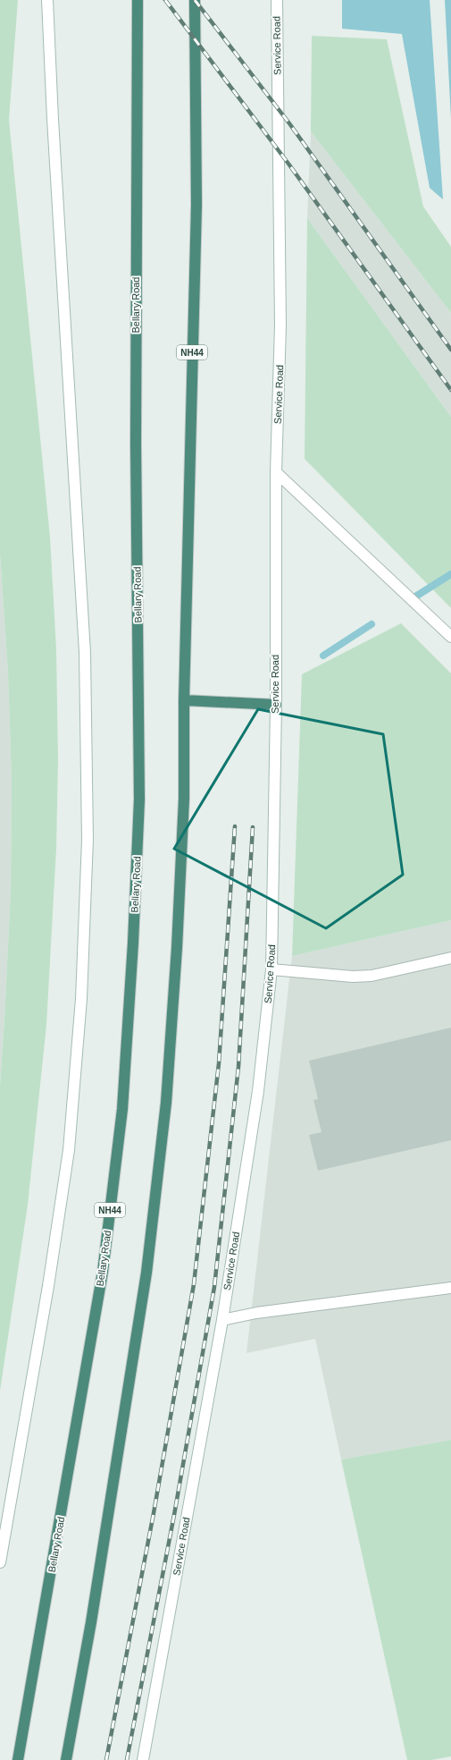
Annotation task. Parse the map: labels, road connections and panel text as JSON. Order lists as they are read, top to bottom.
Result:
{
  "streets": {
    "highway": ["Bellary Road", "NH44"],
    "main road": ["Service Road"]
  }
}
